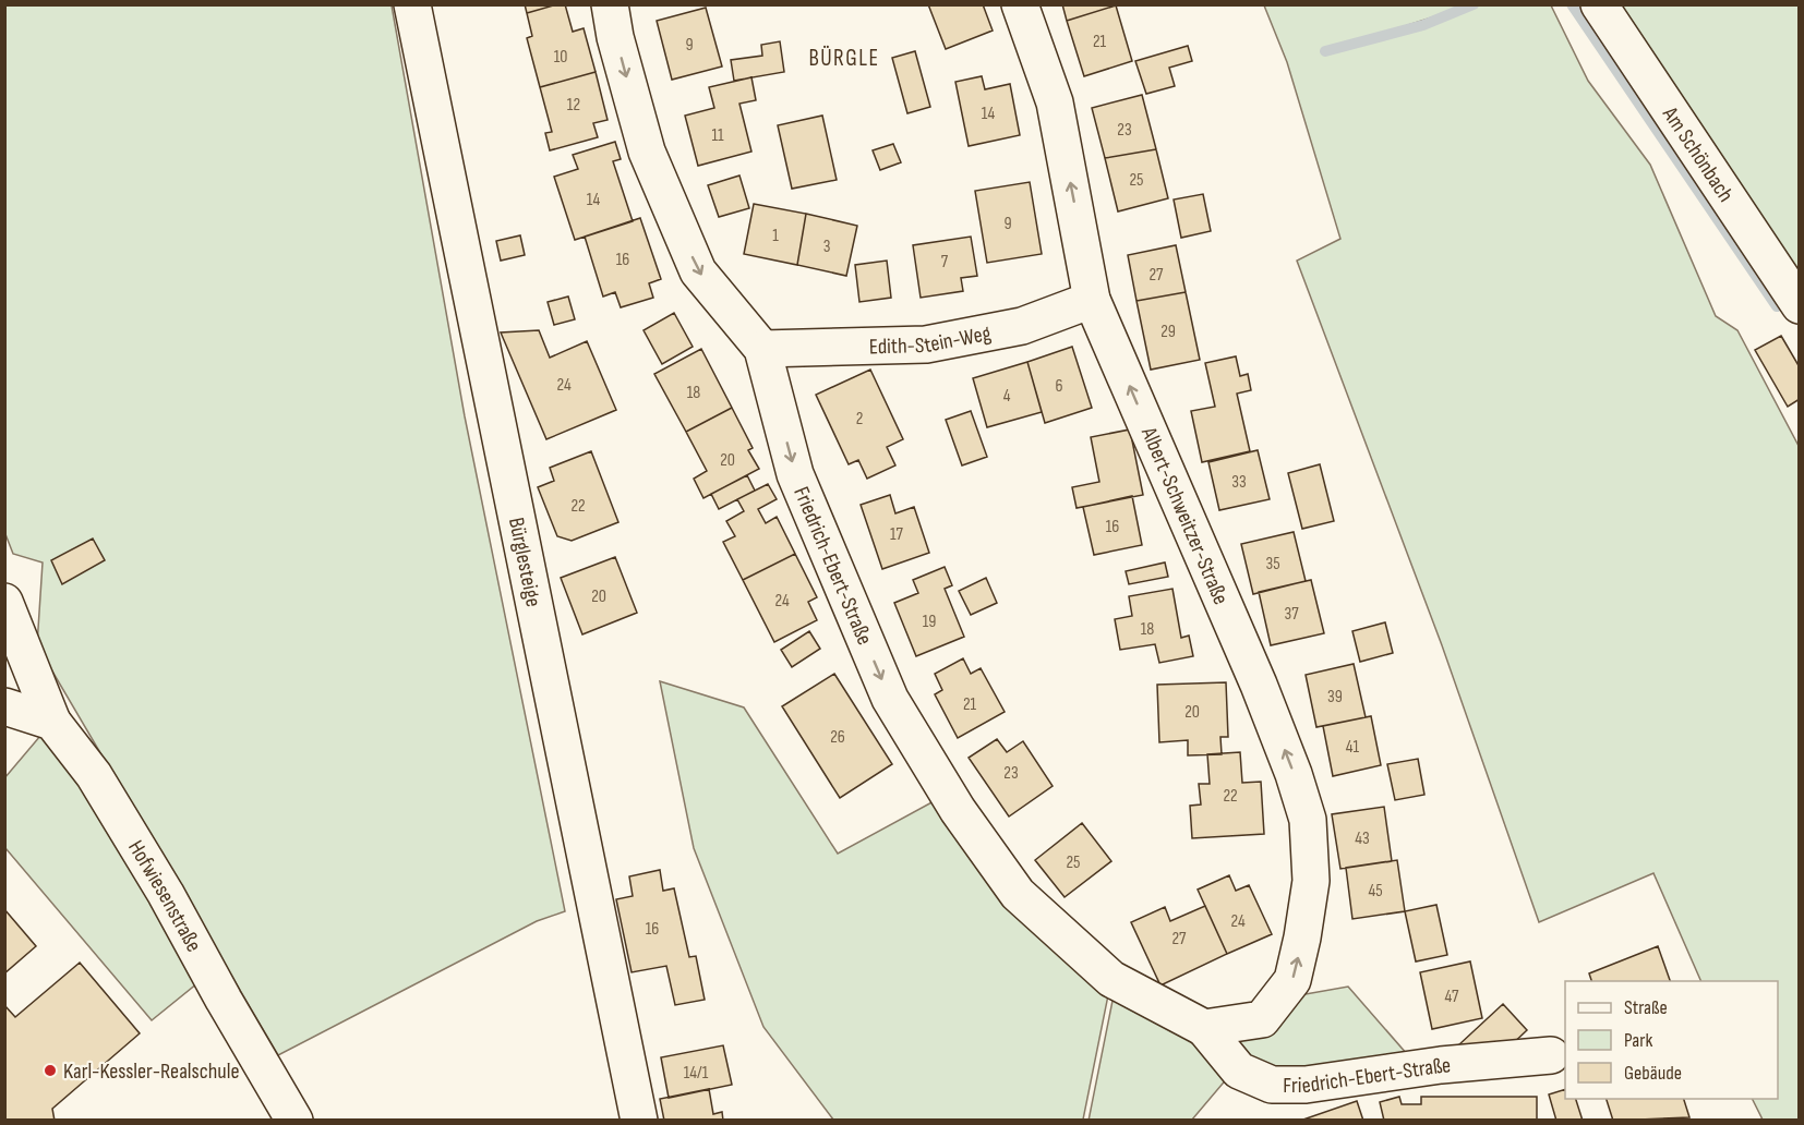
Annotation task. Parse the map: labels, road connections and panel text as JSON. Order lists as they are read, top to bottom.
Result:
{
  "streets": {
    "street": [
      "Am Schönbach",
      "Edith-Stein-Weg",
      "Albert-Schweitzer-Straße",
      "Bürglesteige",
      "Friedrich-Ebert-Straße",
      "Hofwiesenstraße"
    ]
  },
  "crossings": [
    ["Edith-Stein-Weg", "Albert-Schweitzer-Straße"],
    ["Edith-Stein-Weg", "Friedrich-Ebert-Straße"],
    ["Albert-Schweitzer-Straße", "Friedrich-Ebert-Straße"]
  ],
  "one_way": ["Albert-Schweitzer-Straße", "Friedrich-Ebert-Straße"],
  "districts": ["BÜRGLE"],
  "places": ["Karl-Kessler-Realschule"],
  "house_numbers": [
    "21",
    "9",
    "10",
    "12",
    "14",
    "23",
    "11",
    "25",
    "14",
    "9",
    "1",
    "3",
    "16",
    "7",
    "27",
    "29",
    "24",
    "6",
    "18",
    "4",
    "2",
    "20",
    "33",
    "22",
    "16",
    "17",
    "35",
    "20",
    "24",
    "37",
    "19",
    "18",
    "39",
    "21",
    "20",
    "26",
    "41",
    "23",
    "22",
    "43",
    "25",
    "45",
    "24",
    "16",
    "27",
    "47",
    "14/1"
  ],
  "legend": ["Straße", "Park", "Gebäude"]
}
